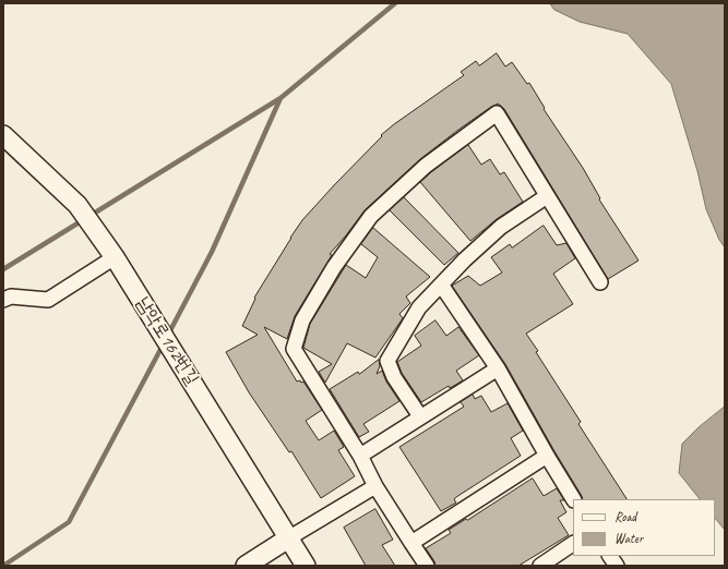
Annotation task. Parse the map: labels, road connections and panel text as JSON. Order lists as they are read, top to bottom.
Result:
{
  "streets": {
    "street": ["남악로162번길"]
  },
  "legend": ["Road", "Water"]
}
